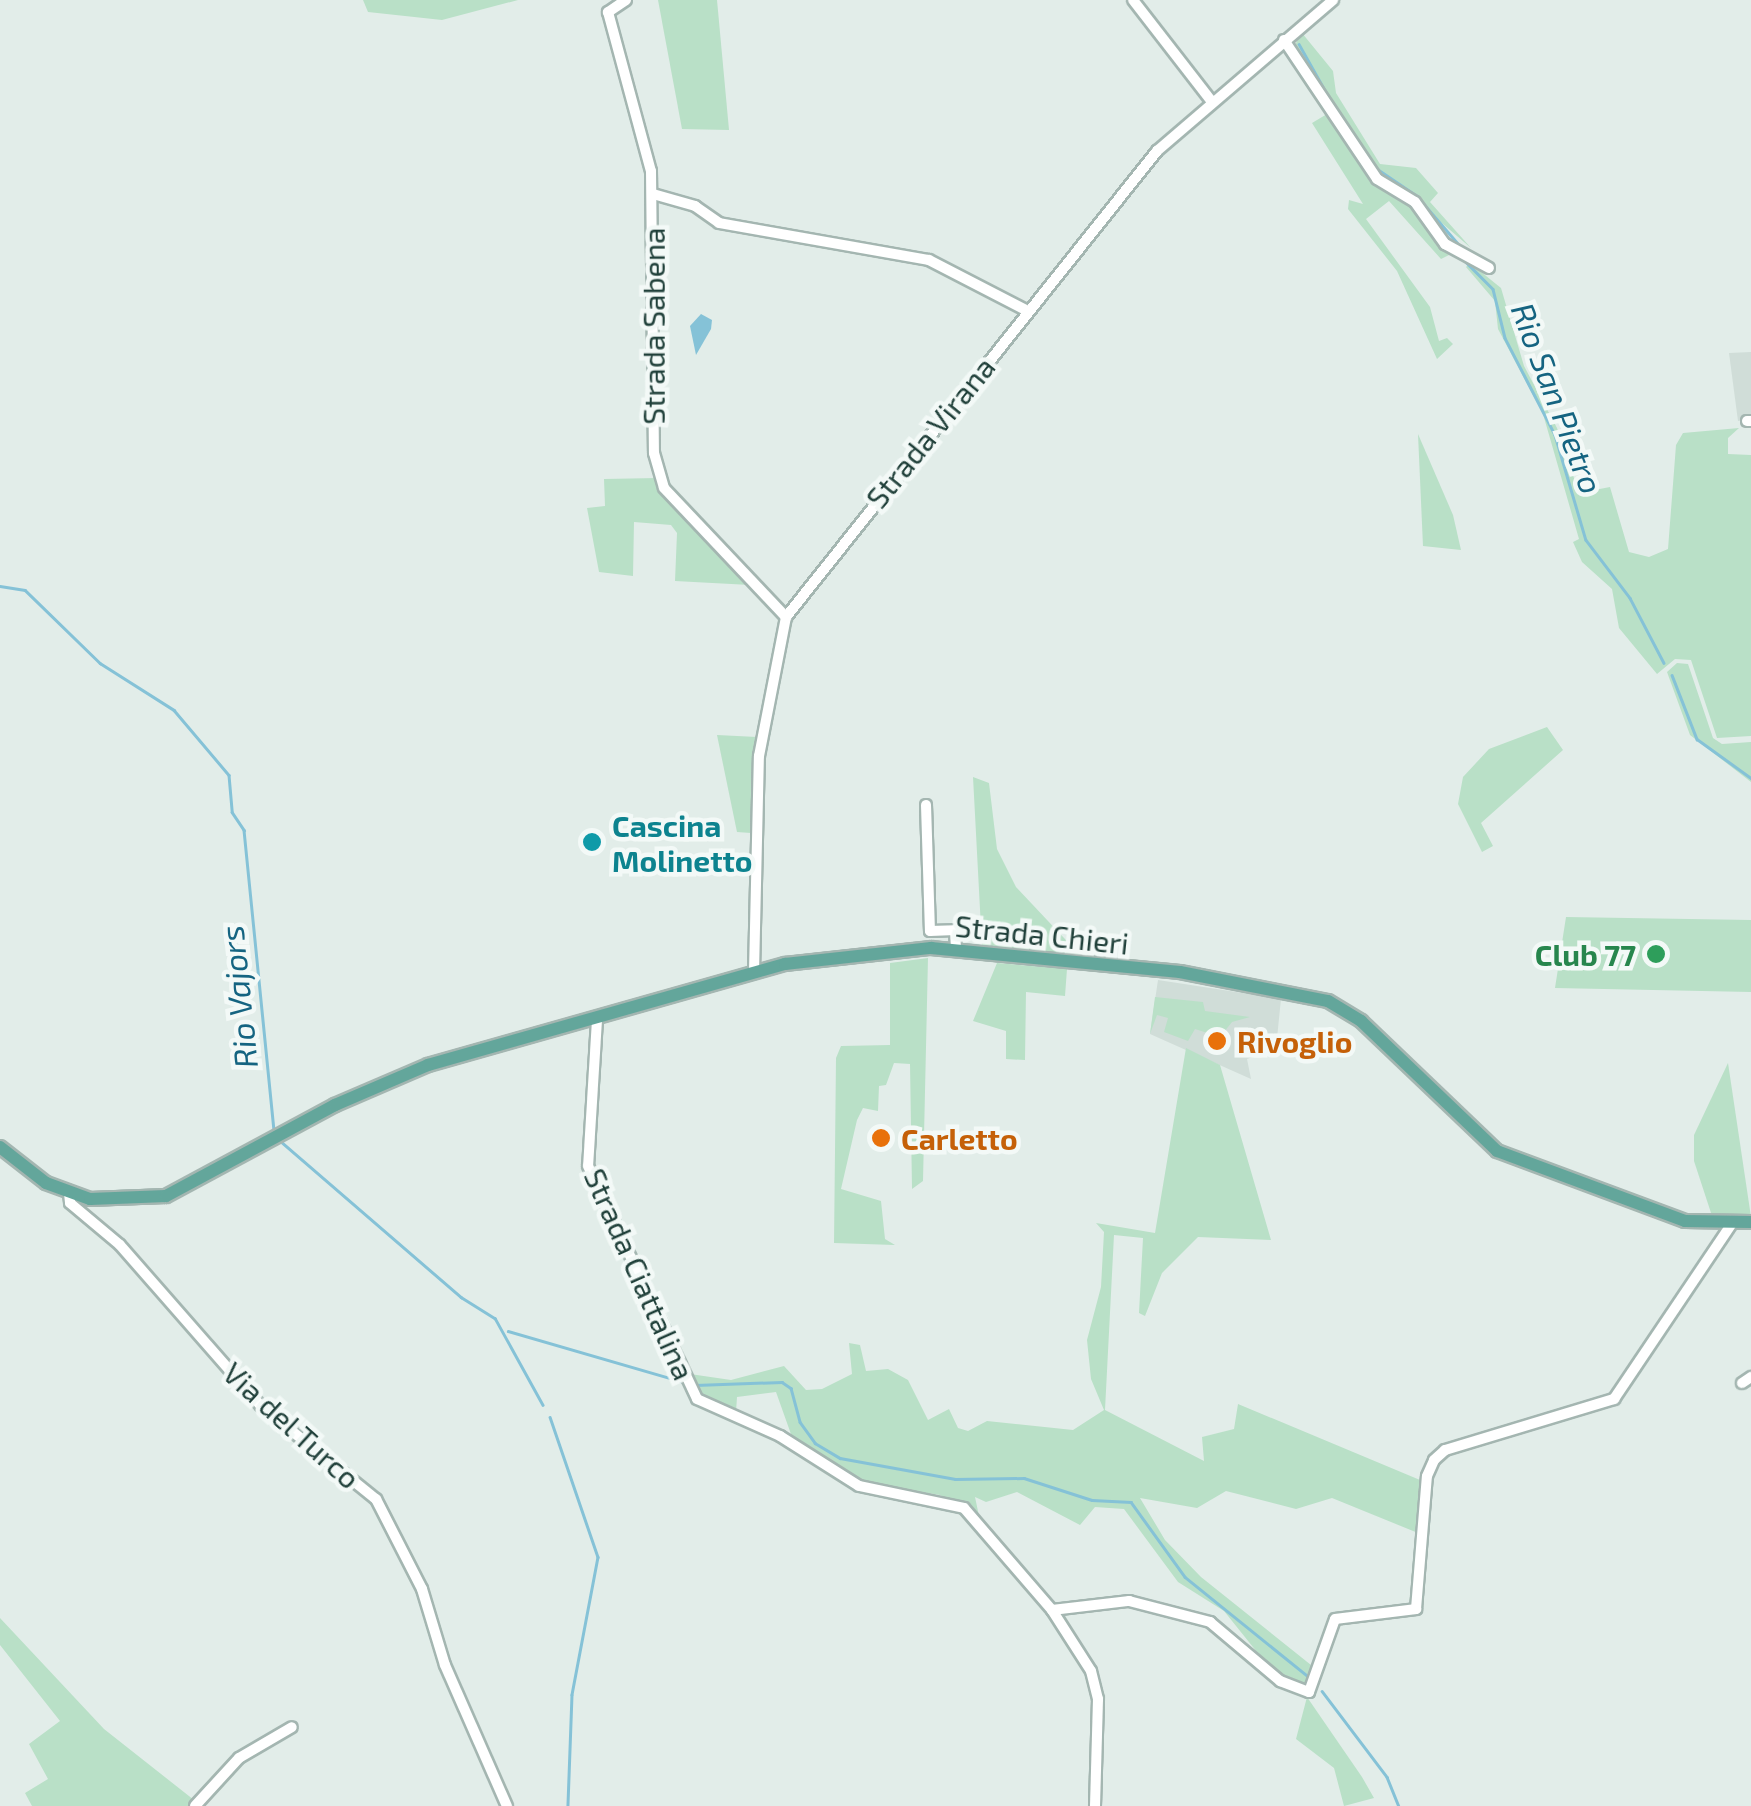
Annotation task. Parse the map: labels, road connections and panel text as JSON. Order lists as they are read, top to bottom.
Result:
{
  "streets": {
    "main road": ["Strada Chieri"],
    "street": [
      "Strada Sabena",
      "Strada Virana",
      "Strada Ciattalina",
      "Via del Turco"
    ]
  },
  "crossings": [
    ["Strada Sabena", "Strada Virana"],
    ["Strada Virana", "Strada Chieri"],
    ["Strada Chieri", "Strada Ciattalina"],
    ["Strada Chieri", "Via del Turco"]
  ],
  "water": ["Rio San Pietro", "Rio Vajors"],
  "places": [
    "Cascina Molinetto",
    "Club 77",
    "Rivoglio",
    "Carletto"
  ]
}
